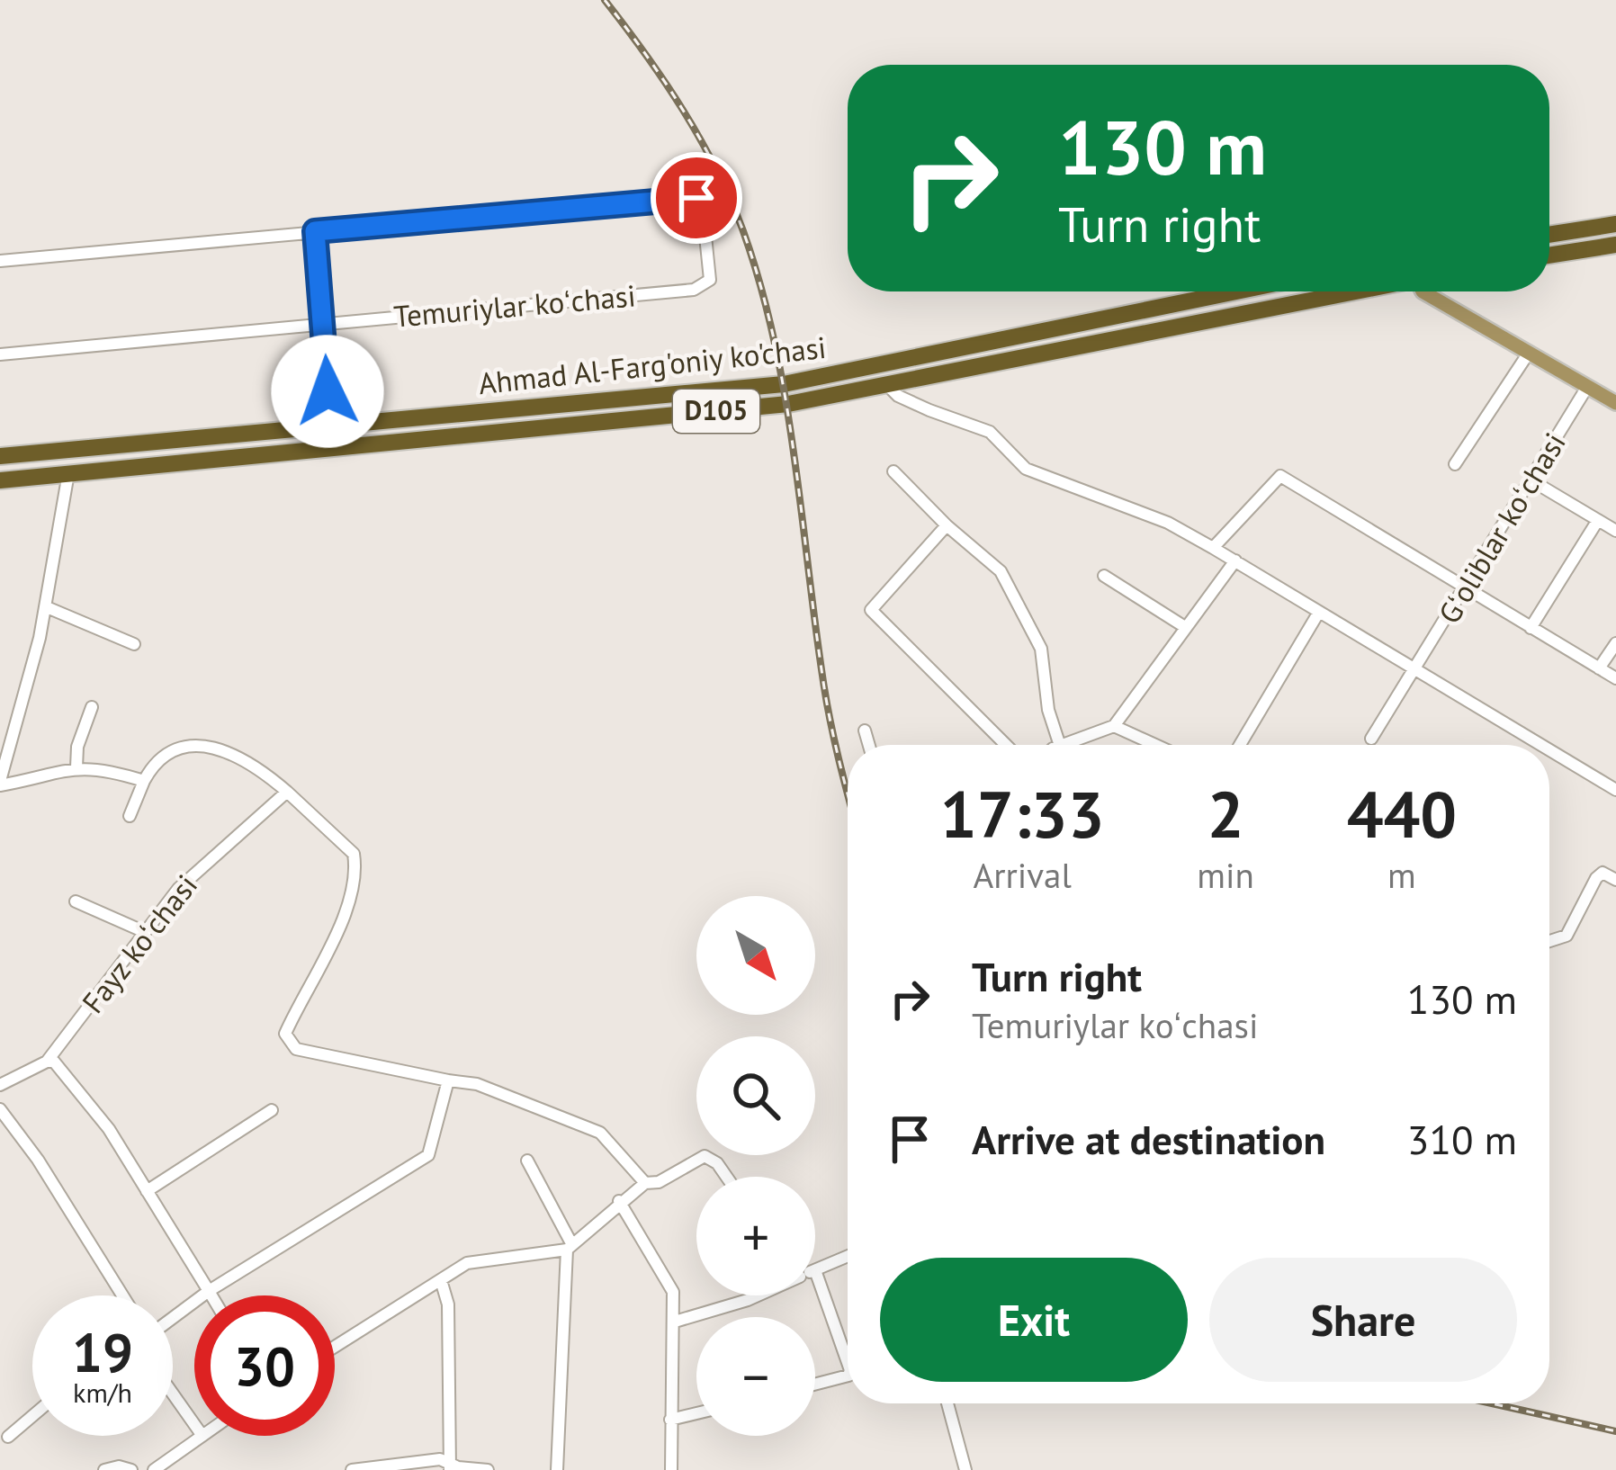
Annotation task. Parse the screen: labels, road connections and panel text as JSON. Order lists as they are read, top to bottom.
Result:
{
  "streets": {
    "highway": ["Ahmad Al-Farg'oniy ko'chasi", "D105"],
    "street": ["Temuriylar koʻchasi", "Gʻoliblar koʻchasi", "Fayz koʻchasi"]
  },
  "north": "bottom right",
  "page": {
    "turn": ["130 m", "Turn right"],
    "eta": [
      "17:33",
      "Arrival",
      "2",
      "min",
      "440",
      "m"
    ],
    "map_buttons": ["+", "−"],
    "list": [
      {
        "name": "Turn right",
        "note": "Temuriylar koʻchasi",
        "value": "130 m"
      },
      {
        "name": "Arrive at destination",
        "value": "310 m"
      }
    ],
    "buttons": ["Exit", "Share"],
    "speed": "19 km/h",
    "limit": "30"
  }
}
